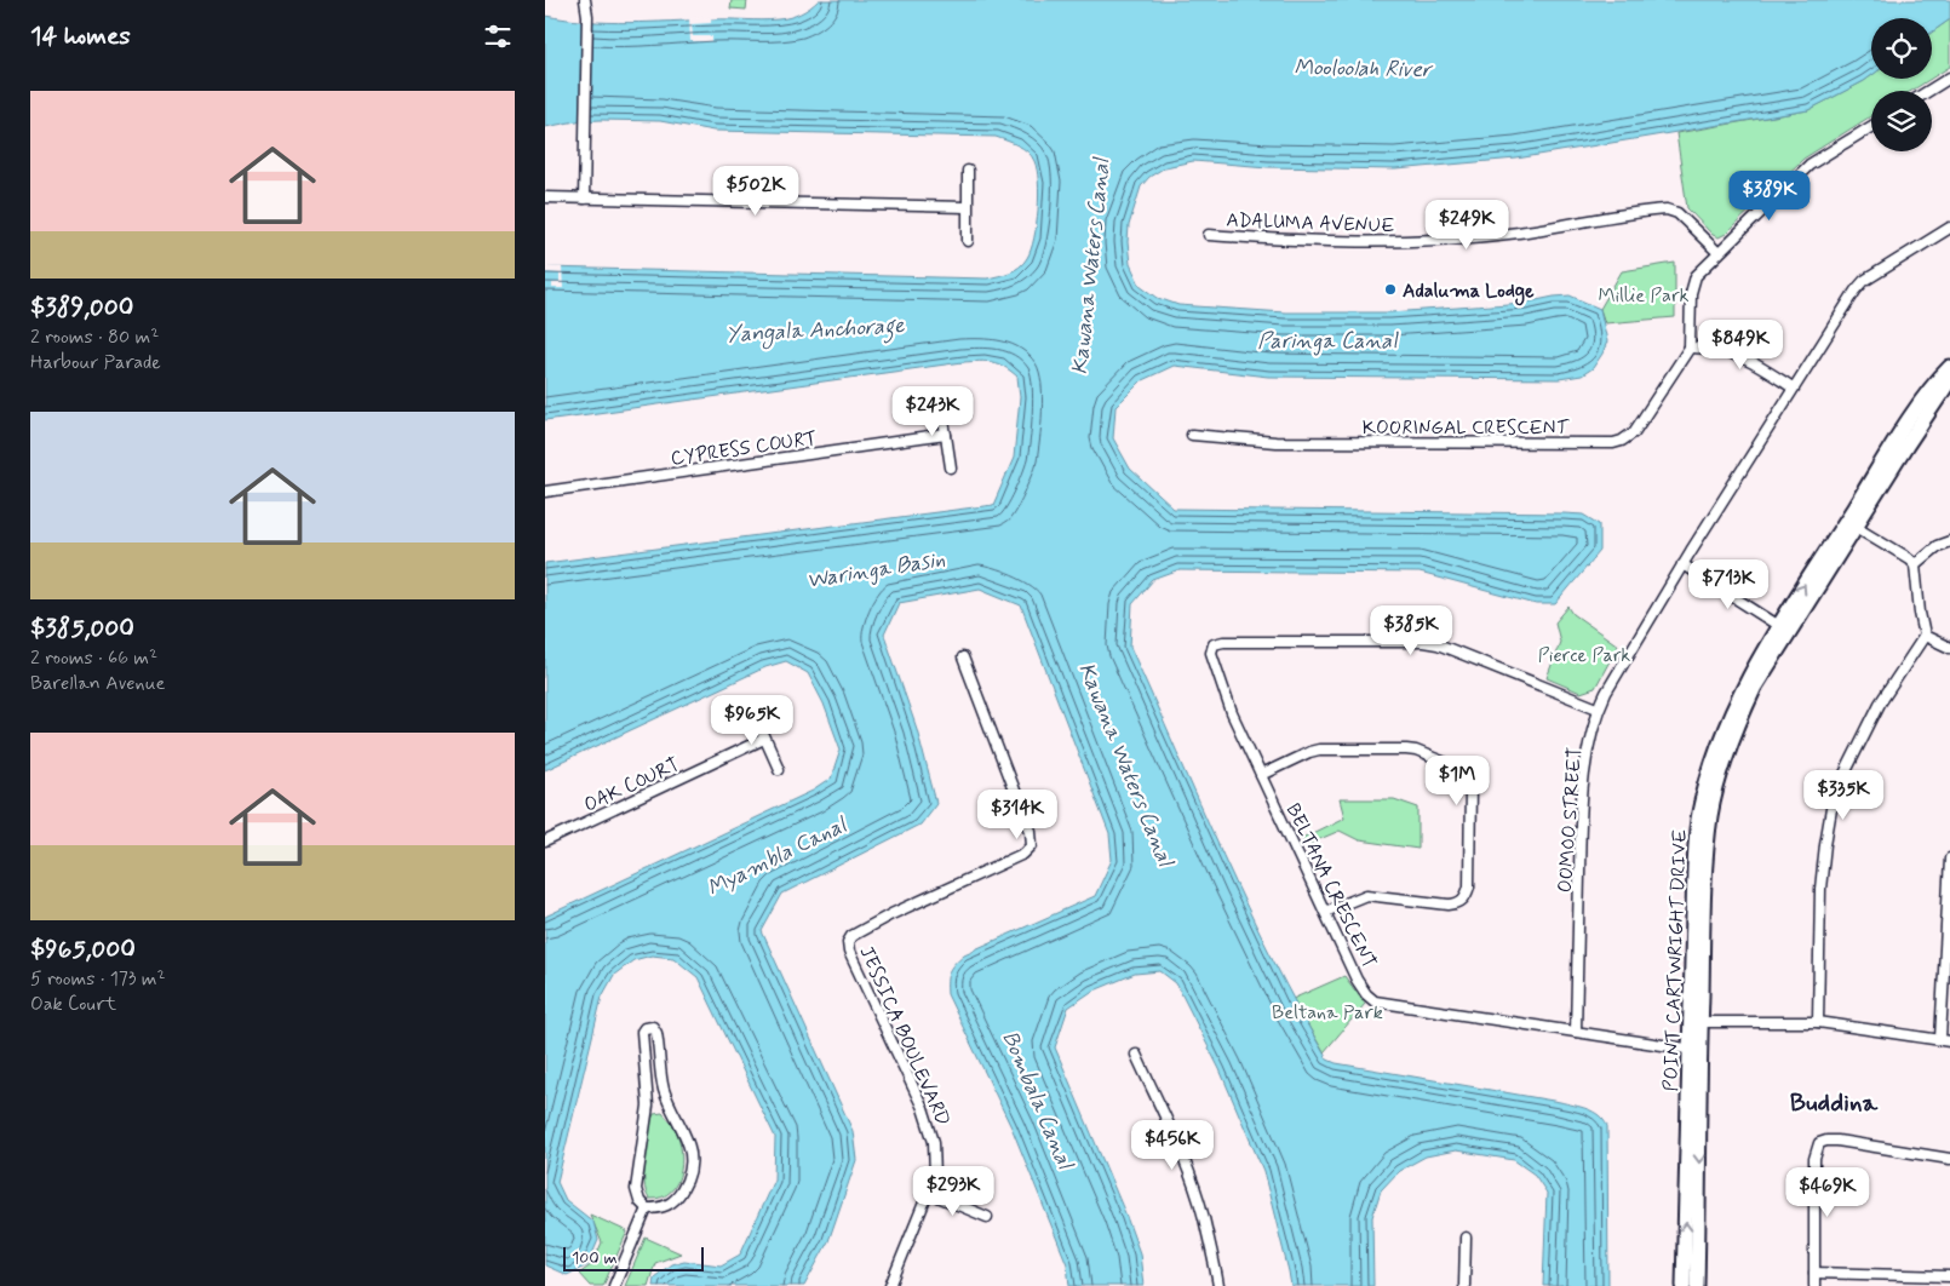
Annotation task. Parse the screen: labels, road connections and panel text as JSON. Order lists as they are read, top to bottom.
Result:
{
  "streets": {
    "main road": ["POINT CARTWRIGHT DRIVE"],
    "street": [
      "ADALUMA AVENUE",
      "KOORINGAL CRESCENT",
      "CYPRESS COURT",
      "OAK COURT",
      "OOMOO STREET",
      "BELTANA CRESCENT",
      "JESSICA BOULEVARD"
    ]
  },
  "crossings": [
    ["OOMOO STREET", "BELTANA CRESCENT"],
    ["BELTANA CRESCENT", "POINT CARTWRIGHT DRIVE"]
  ],
  "districts": ["Buddina"],
  "water": [
    "Mooloolah River",
    "Kawana Waters Canal",
    "Yangala Anchorage",
    "Paringa Canal",
    "Waringa Basin",
    "Myambla Canal",
    "Bombala Canal"
  ],
  "parks": ["Millie Park", "Pierce Park", "Beltana Park"],
  "places": ["Adaluma Lodge"],
  "scale_bar": "100 m",
  "page": {
    "heading": "14 homes",
    "list": [
      {
        "name": "$389,000",
        "note": "2 rooms · 80 m² · Harbour Parade"
      },
      {
        "name": "$385,000",
        "note": "2 rooms · 66 m² · Barellan Avenue"
      },
      {
        "name": "$965,000",
        "note": "5 rooms · 173 m² · Oak Court"
      }
    ],
    "price": [
      "$502K",
      "$389K",
      "$249K",
      "$849K",
      "$243K",
      "$713K",
      "$385K",
      "$965K",
      "$1M",
      "$335K",
      "$314K",
      "$456K",
      "$293K",
      "$469K"
    ],
    "scale": "100 m"
  }
}
